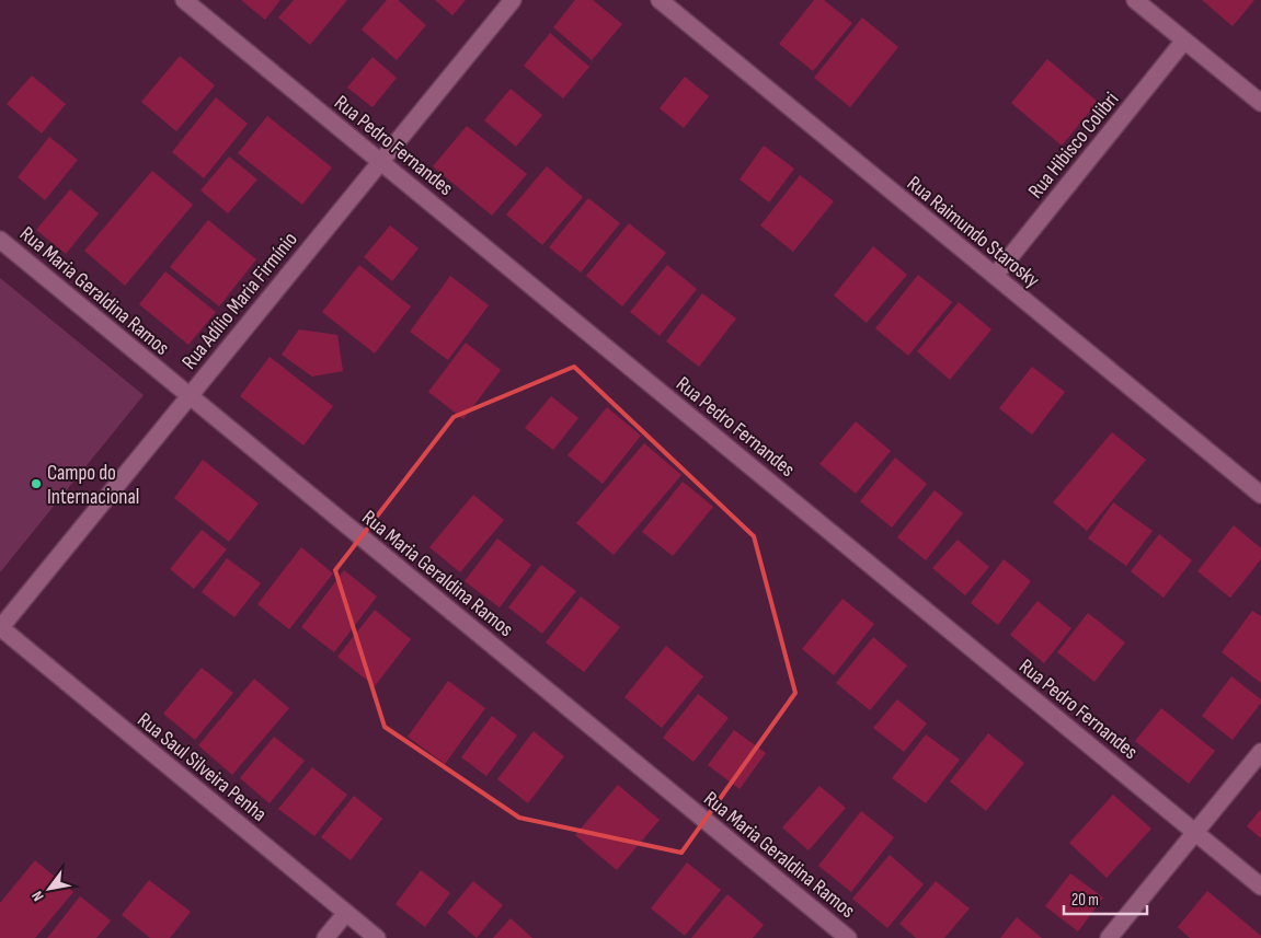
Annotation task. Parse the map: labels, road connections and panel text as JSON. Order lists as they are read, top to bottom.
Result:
{
  "streets": {
    "street": [
      "Rua Pedro Fernandes",
      "Rua Hibisco Colibri",
      "Rua Raimundo Starosky",
      "Rua Maria Geraldina Ramos",
      "Rua Adílio Maria Firmínio",
      "Rua Saul Silveira Penha"
    ]
  },
  "crossings": [
    ["Rua Pedro Fernandes", "Rua Adílio Maria Firmínio"],
    ["Rua Hibisco Colibri", "Rua Raimundo Starosky"],
    ["Rua Maria Geraldina Ramos", "Rua Adílio Maria Firmínio"],
    ["Rua Adílio Maria Firmínio", "Rua Saul Silveira Penha"]
  ],
  "places": ["Campo do Internacional"],
  "scale_bar": "20 m",
  "north": "bottom left"
}
